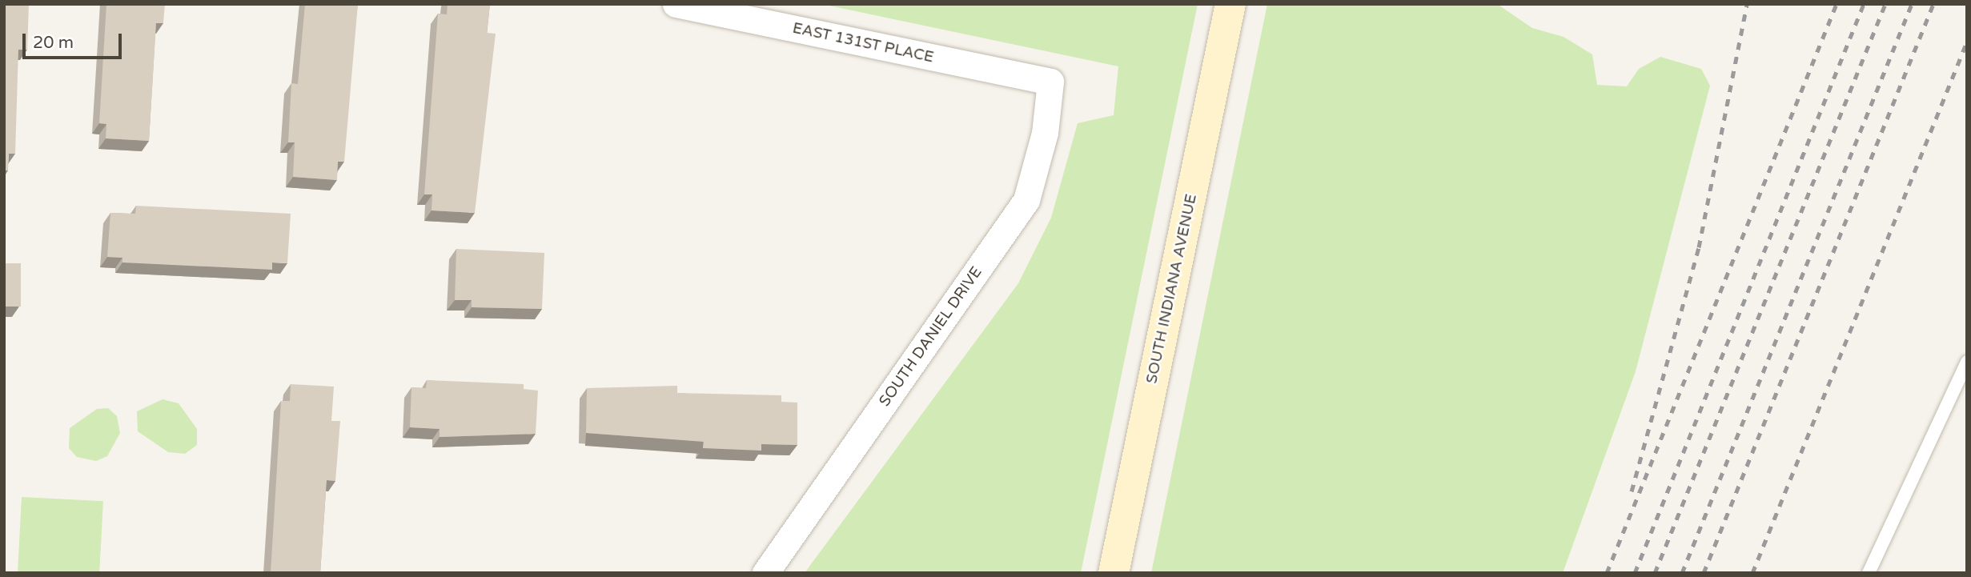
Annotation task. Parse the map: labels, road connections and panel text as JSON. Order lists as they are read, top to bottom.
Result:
{
  "streets": {
    "main road": ["SOUTH INDIANA AVENUE"],
    "street": ["EAST 131ST PLACE", "SOUTH DANIEL DRIVE"]
  },
  "crossings": [
    ["EAST 131ST PLACE", "SOUTH DANIEL DRIVE"]
  ],
  "scale_bar": "20 m"
}
